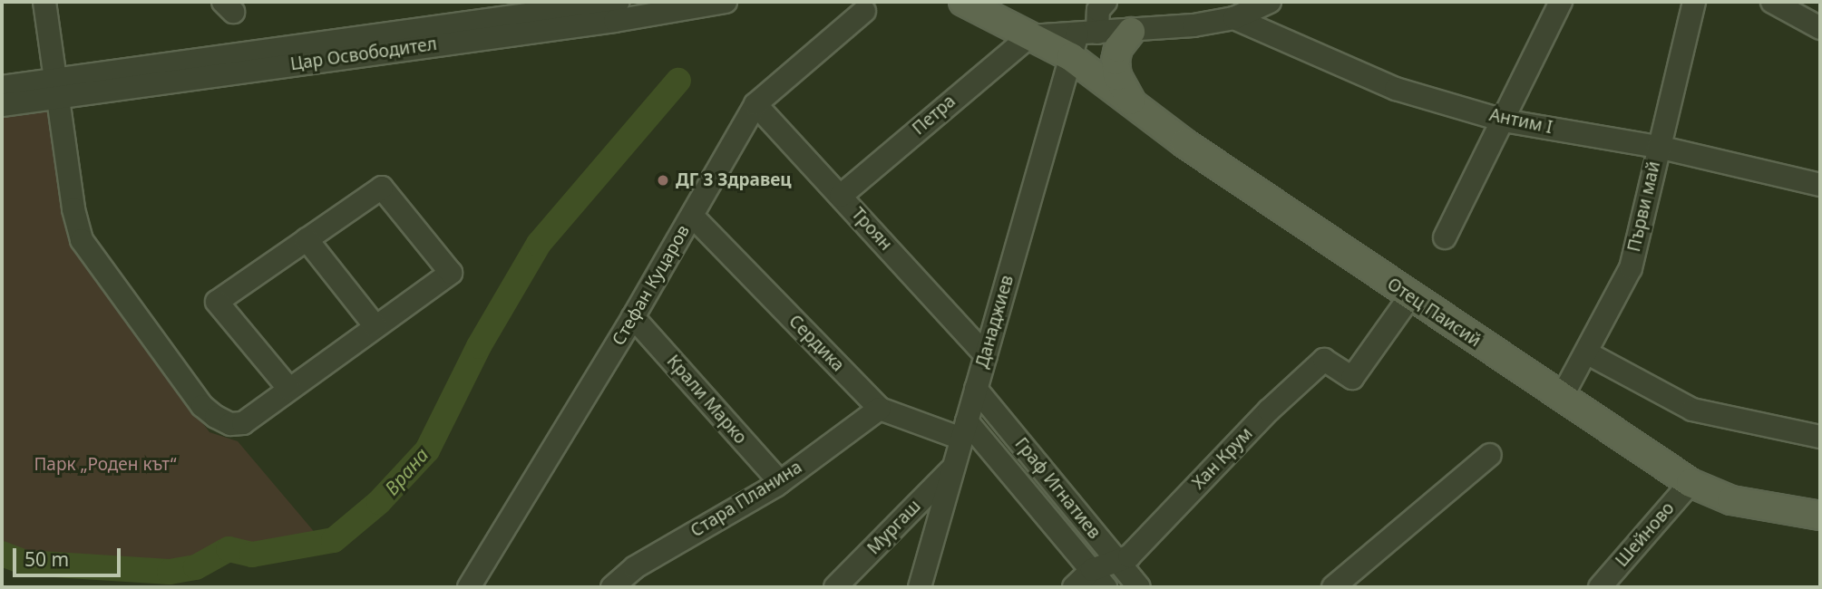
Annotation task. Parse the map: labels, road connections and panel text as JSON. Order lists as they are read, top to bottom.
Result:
{
  "streets": {
    "main road": ["Отец Паисий"],
    "street": [
      "Цар Освободител",
      "Петра",
      "Антим I",
      "Първи май",
      "Троян",
      "Стефан Куцаров",
      "Данаджиев",
      "Сердика",
      "Крали Марко",
      "Хан Крум",
      "Граф Игнатиев",
      "Стара Планина",
      "Мургаш",
      "Шейново"
    ]
  },
  "crossings": [
    ["Петра", "Троян"],
    ["Петра", "Отец Паисий"],
    ["Антим I", "Първи май"],
    ["Първи май", "Отец Паисий"],
    ["Троян", "Стефан Куцаров"],
    ["Троян", "Данаджиев"],
    ["Стефан Куцаров", "Сердика"],
    ["Стефан Куцаров", "Крали Марко"],
    ["Отец Паисий", "Данаджиев"],
    ["Отец Паисий", "Хан Крум"],
    ["Отец Паисий", "Шейново"],
    ["Данаджиев", "Сердика"],
    ["Данаджиев", "Граф Игнатиев"],
    ["Данаджиев", "Мургаш"],
    ["Сердика", "Граф Игнатиев"],
    ["Сердика", "Стара Планина"],
    ["Крали Марко", "Стара Планина"],
    ["Хан Крум", "Граф Игнатиев"]
  ],
  "water": ["Врана"],
  "parks": ["Парк „Роден кът“"],
  "places": ["ДГ 3 Здравец"],
  "scale_bar": "50 m"
}
